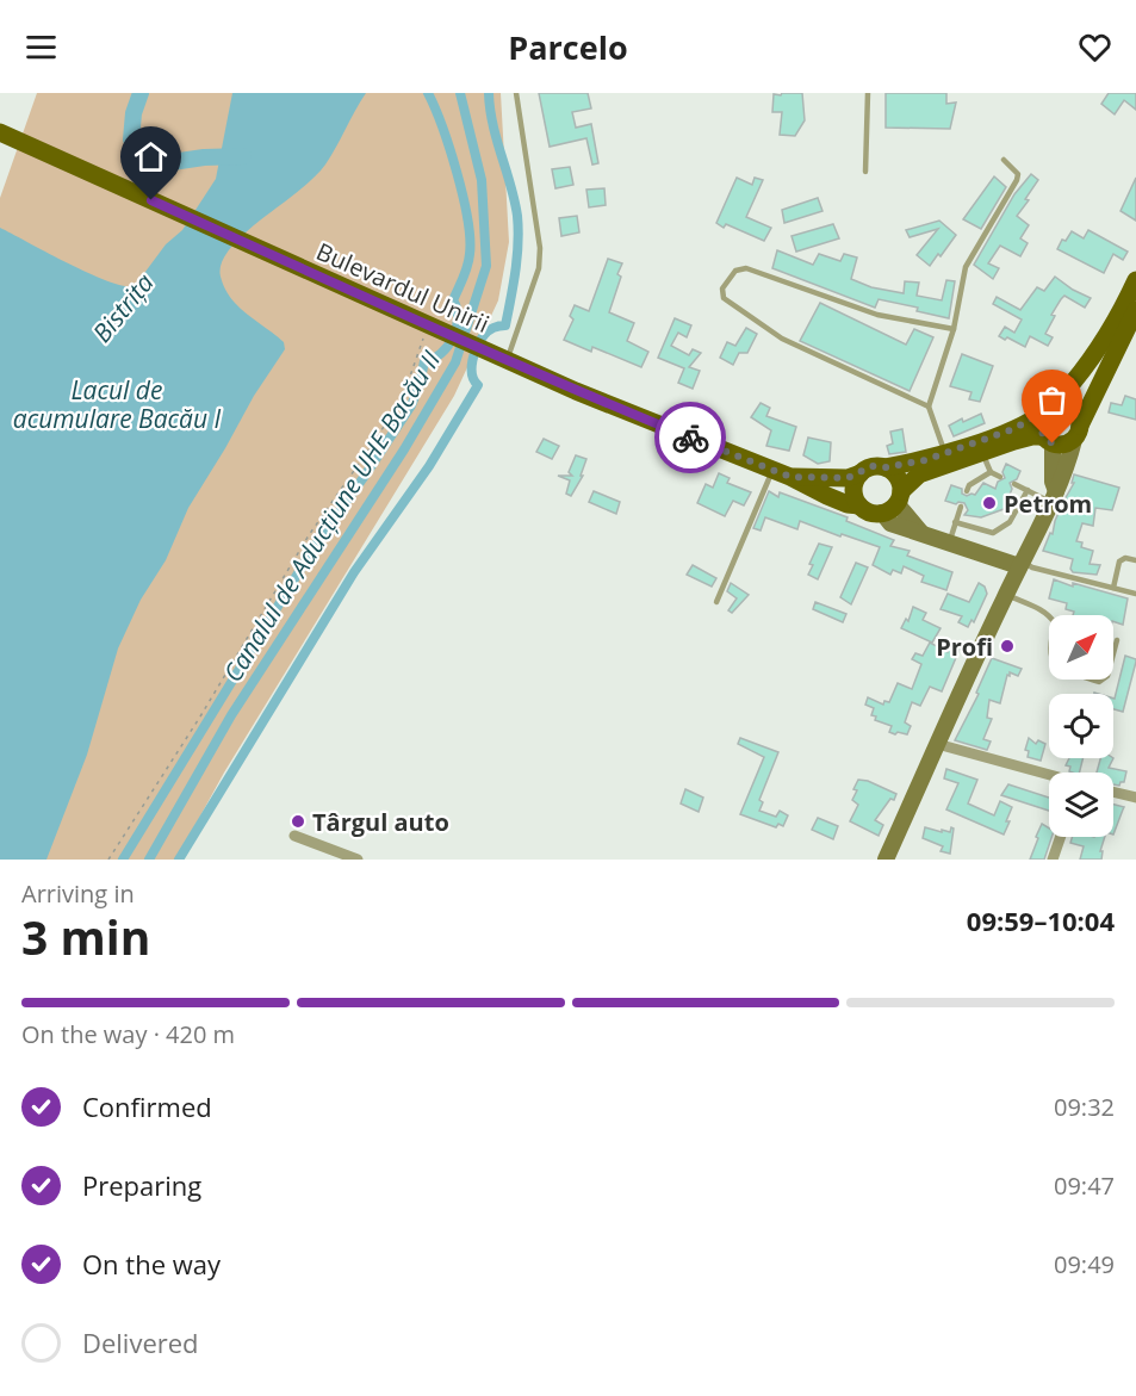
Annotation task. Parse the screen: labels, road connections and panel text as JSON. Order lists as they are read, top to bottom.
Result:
{
  "streets": {
    "main road": ["Bulevardul Unirii"]
  },
  "water": ["Bistrița", "Lacul de acumulare Bacău I", "Canalul de Aducțiune UHE Bacău II"],
  "places": ["Petrom", "Profi", "Târgul auto"],
  "north": "top right",
  "page": {
    "header": "Parcelo",
    "heading": ["3 min", "Arriving in", "09:59–10:04"],
    "bar": "On the way · 420 m",
    "list": [
      ["Confirmed", "09:32"],
      ["Preparing", "09:47"],
      ["On the way", "09:49"],
      "Delivered"
    ]
  }
}
